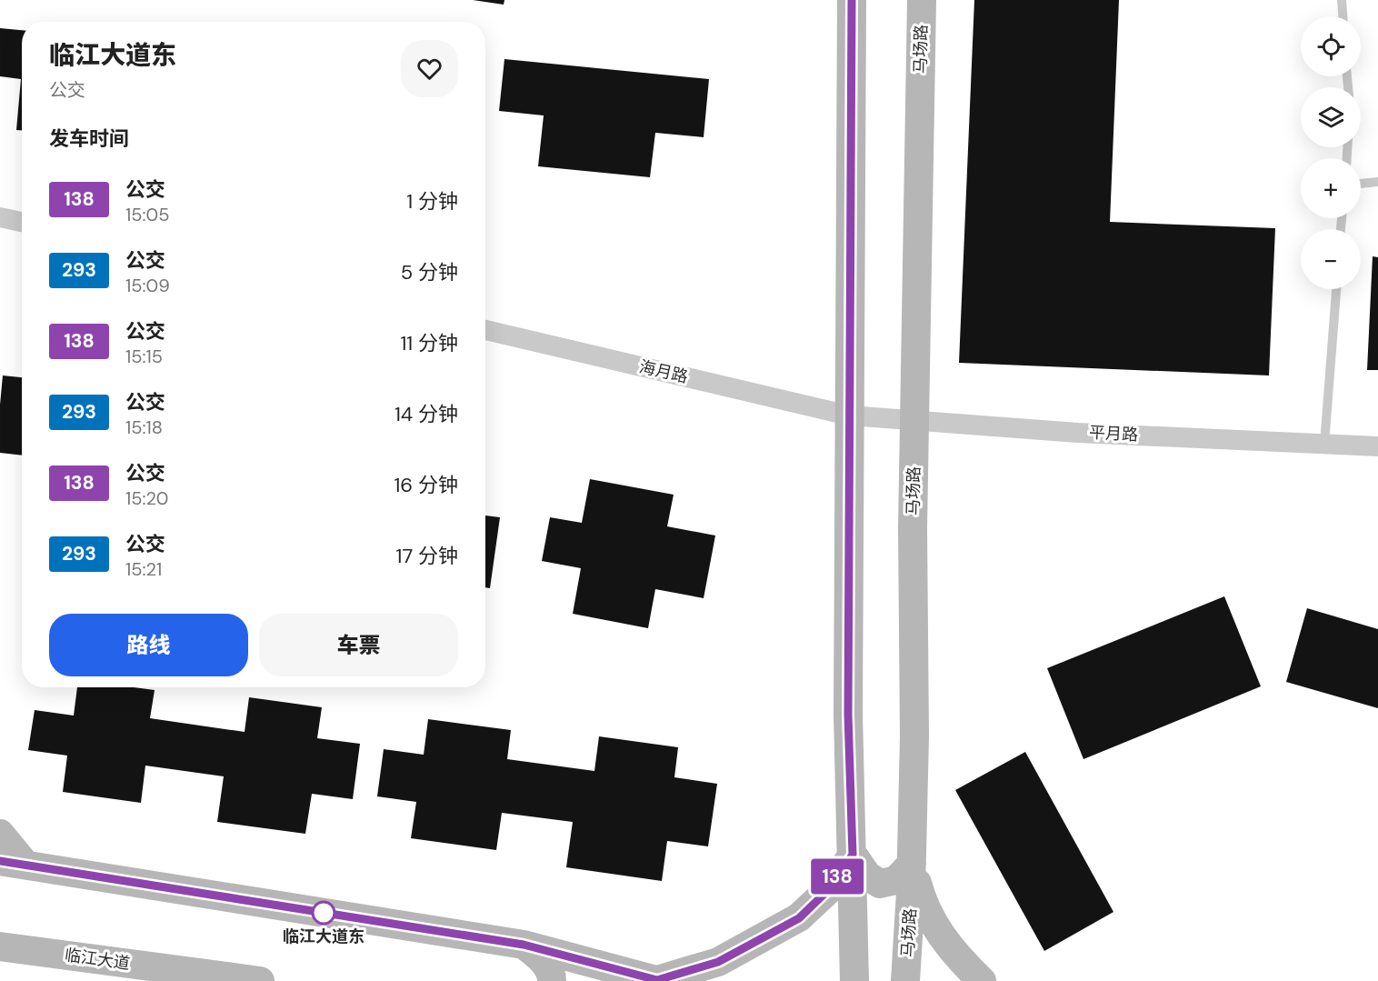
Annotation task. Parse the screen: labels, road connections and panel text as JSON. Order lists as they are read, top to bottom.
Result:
{
  "streets": {
    "main road": ["马场路", "临江大道"],
    "street": ["海月路", "平月路"]
  },
  "crossings": [
    ["马场路", "平月路"],
    ["海月路", "平月路"]
  ],
  "places": ["临江大道东"],
  "lines": ["bus line 138"],
  "page": {
    "on_map": "138",
    "map_buttons": ["+", "−"],
    "heading": [
      ["临江大道东", "公交"],
      "发车时间"
    ],
    "list": [
      {
        "mark": "138",
        "name": "公交",
        "note": "15:05",
        "value": "1 分钟"
      },
      {
        "mark": "293",
        "name": "公交",
        "note": "15:09",
        "value": "5 分钟"
      },
      {
        "mark": "138",
        "name": "公交",
        "note": "15:15",
        "value": "11 分钟"
      },
      {
        "mark": "293",
        "name": "公交",
        "note": "15:18",
        "value": "14 分钟"
      },
      {
        "mark": "138",
        "name": "公交",
        "note": "15:20",
        "value": "16 分钟"
      },
      {
        "mark": "293",
        "name": "公交",
        "note": "15:21",
        "value": "17 分钟"
      }
    ],
    "buttons": ["路线", "车票"]
  }
}
